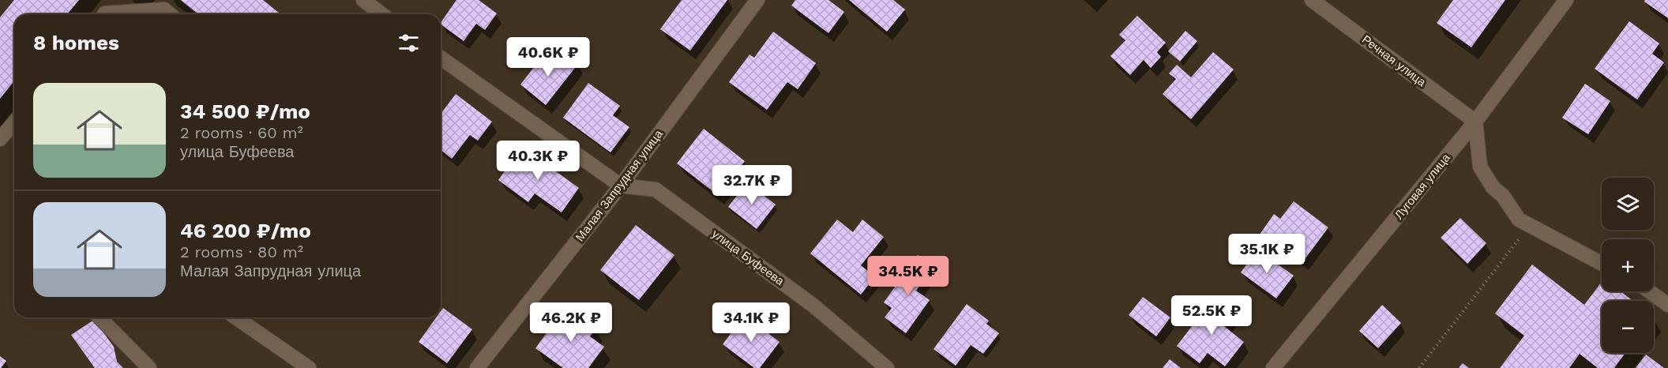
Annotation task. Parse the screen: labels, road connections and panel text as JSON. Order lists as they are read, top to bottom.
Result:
{
  "streets": {
    "street": [
      "Речная улица",
      "Малая Запрудная улица",
      "Луговая улица",
      "улица Буфеева"
    ]
  },
  "crossings": [
    ["Речная улица", "Луговая улица"],
    ["Малая Запрудная улица", "улица Буфеева"]
  ],
  "page": {
    "heading": "8 homes",
    "price": [
      "40.6K ₽",
      "40.3K ₽",
      "32.7K ₽",
      "35.1K ₽",
      "34.5K ₽",
      "52.5K ₽",
      "46.2K ₽",
      "34.1K ₽"
    ],
    "list": [
      {
        "name": "34 500 ₽/mo",
        "note": "2 rooms · 60 m² · улица Буфеева"
      },
      {
        "name": "46 200 ₽/mo",
        "note": "2 rooms · 80 m² · Малая Запрудная улица"
      }
    ],
    "map_buttons": ["+", "−"]
  }
}
